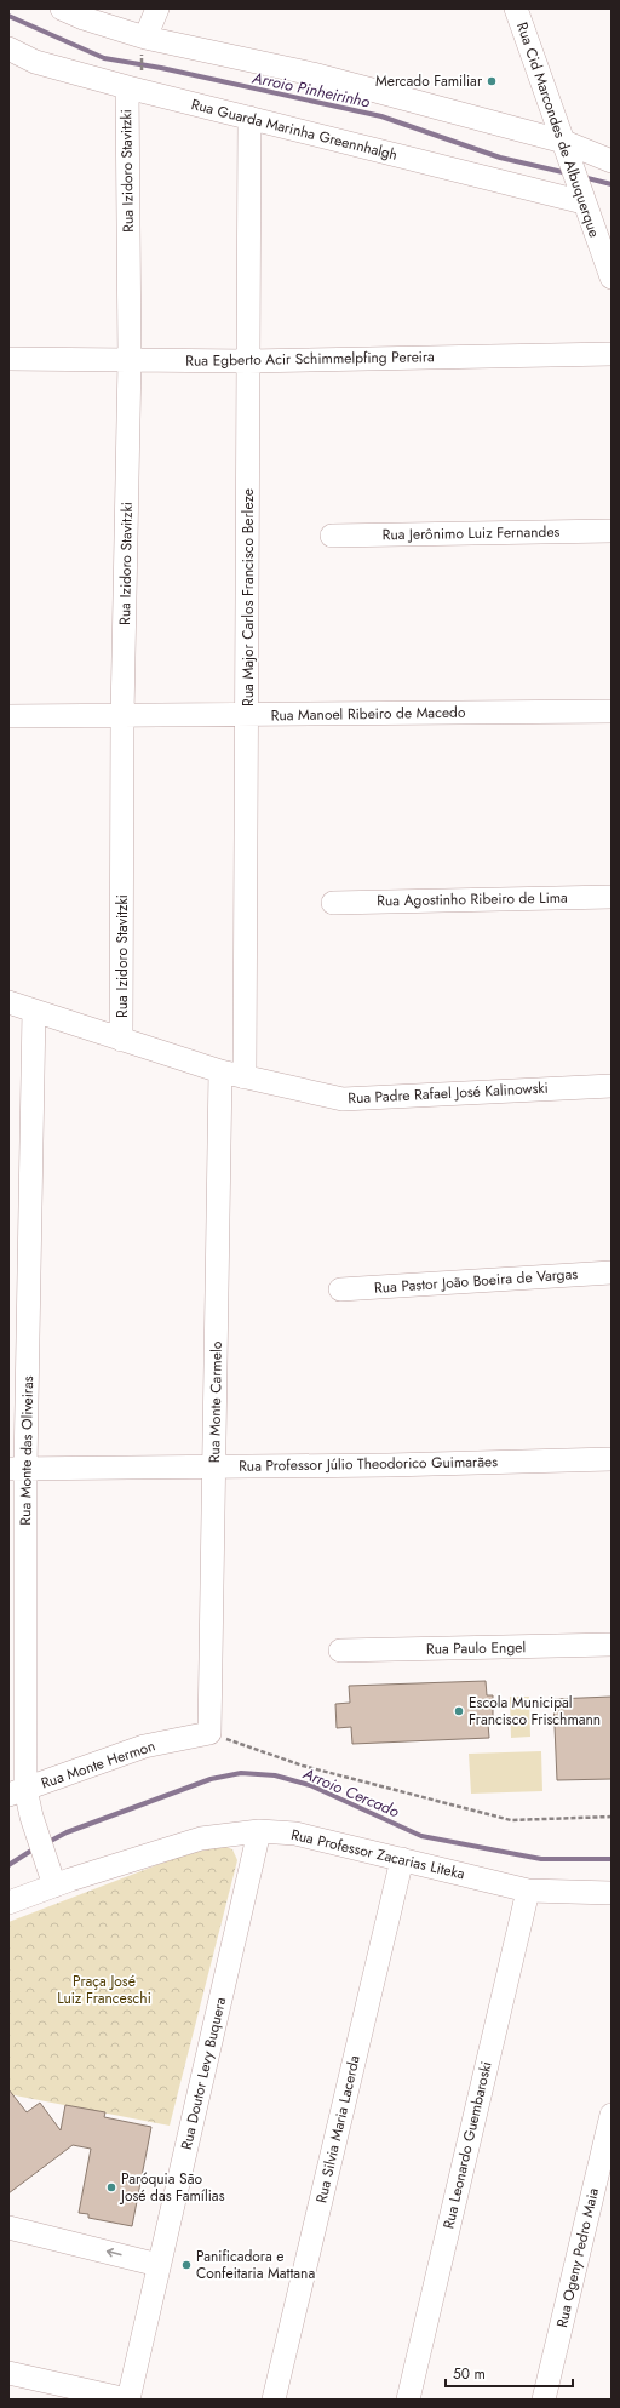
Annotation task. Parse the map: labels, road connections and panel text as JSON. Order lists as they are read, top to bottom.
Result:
{
  "streets": {
    "street": [
      "Rua Guarda Marinha Greennhalgh",
      "Rua Cid Marcondes de Albuquerque",
      "Rua Izidoro Stavitzki",
      "Rua Egberto Acir Schimmelpfing Pereira",
      "Rua Jerônimo Luiz Fernandes",
      "Rua Major Carlos Francisco Berleze",
      "Rua Manoel Ribeiro de Macedo",
      "Rua Agostinho Ribeiro de Lima",
      "Rua Padre Rafael José Kalinowski",
      "Rua Pastor João Boeira de Vargas",
      "Rua Monte Carmelo",
      "Rua Monte das Oliveiras",
      "Rua Professor Júlio Theodorico Guimarães",
      "Rua Paulo Engel",
      "Rua Monte Hermon",
      "Rua Professor Zacarias Liteka",
      "Rua Doutor Levy Buquera",
      "Rua Silvia Maria Lacerda",
      "Rua Leonardo Guembaroski",
      "Rua Ogeny Pedro Maia"
    ]
  },
  "crossings": [
    ["Rua Guarda Marinha Greennhalgh", "Rua Cid Marcondes de Albuquerque"],
    ["Rua Guarda Marinha Greennhalgh", "Rua Izidoro Stavitzki"],
    ["Rua Guarda Marinha Greennhalgh", "Rua Major Carlos Francisco Berleze"],
    ["Rua Izidoro Stavitzki", "Rua Egberto Acir Schimmelpfing Pereira"],
    ["Rua Izidoro Stavitzki", "Rua Manoel Ribeiro de Macedo"],
    ["Rua Izidoro Stavitzki", "Rua Padre Rafael José Kalinowski"],
    ["Rua Egberto Acir Schimmelpfing Pereira", "Rua Major Carlos Francisco Berleze"],
    ["Rua Major Carlos Francisco Berleze", "Rua Manoel Ribeiro de Macedo"],
    ["Rua Major Carlos Francisco Berleze", "Rua Padre Rafael José Kalinowski"],
    ["Rua Padre Rafael José Kalinowski", "Rua Monte Carmelo"],
    ["Rua Padre Rafael José Kalinowski", "Rua Monte das Oliveiras"],
    ["Rua Monte Carmelo", "Rua Professor Júlio Theodorico Guimarães"],
    ["Rua Monte Carmelo", "Rua Monte Hermon"],
    ["Rua Monte das Oliveiras", "Rua Professor Júlio Theodorico Guimarães"],
    ["Rua Monte das Oliveiras", "Rua Monte Hermon"],
    ["Rua Monte das Oliveiras", "Rua Professor Zacarias Liteka"],
    ["Rua Professor Zacarias Liteka", "Rua Doutor Levy Buquera"],
    ["Rua Professor Zacarias Liteka", "Rua Silvia Maria Lacerda"],
    ["Rua Professor Zacarias Liteka", "Rua Leonardo Guembaroski"]
  ],
  "water": ["Arroio Pinheirinho", "Arroio Cercado"],
  "parks": ["Praça José Luiz Franceschi"],
  "places": [
    "Mercado Familiar",
    "Escola Municipal Francisco Frischmann",
    "Paróquia São José das Famílias",
    "Panificadora e Confeitaria Mattana"
  ],
  "scale_bar": "50 m"
}
